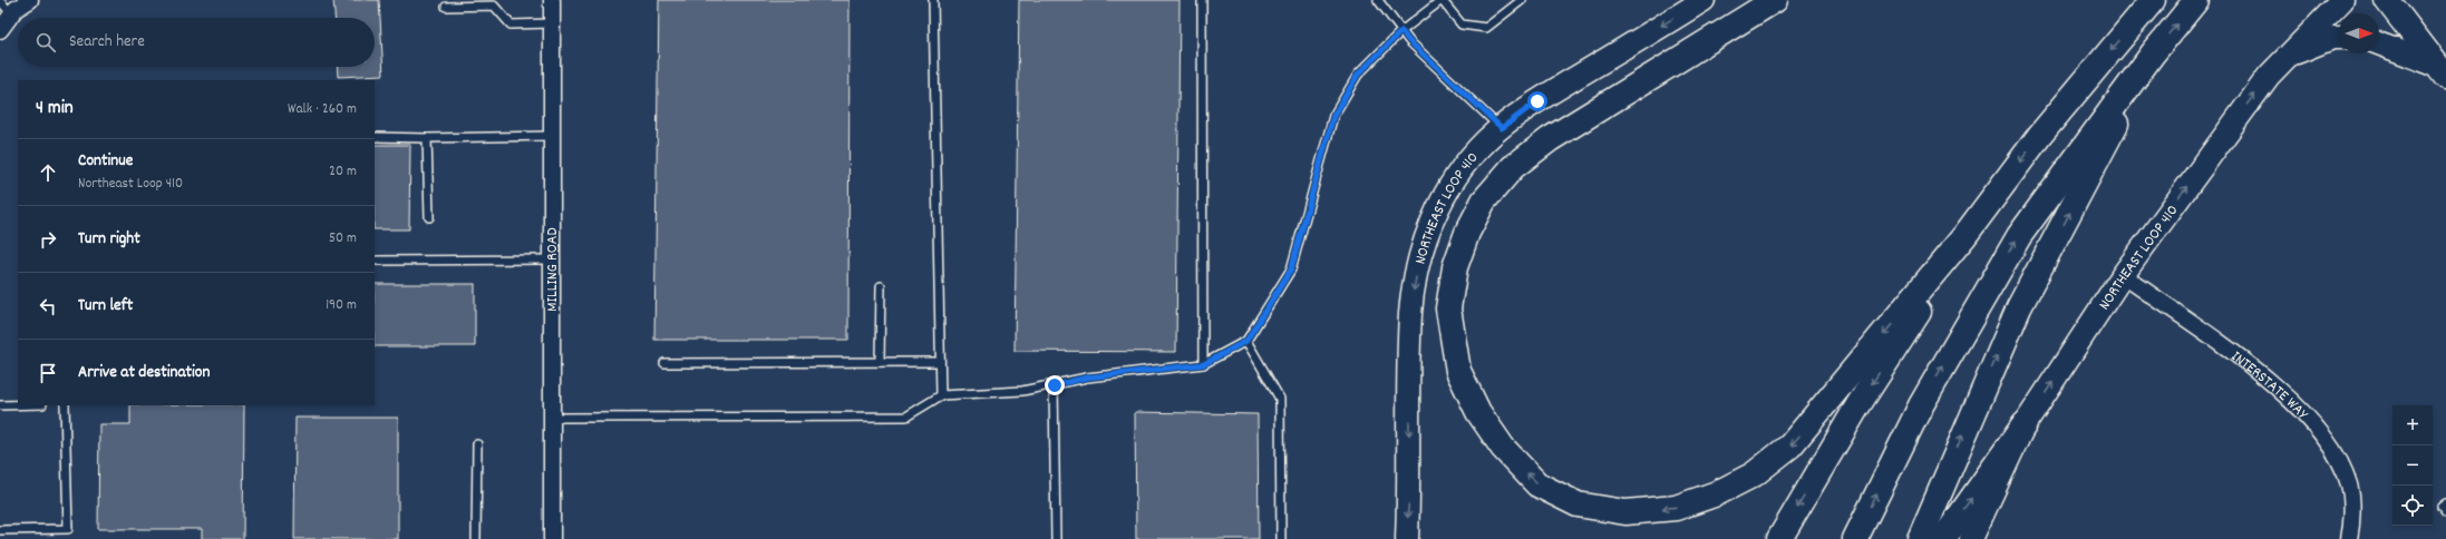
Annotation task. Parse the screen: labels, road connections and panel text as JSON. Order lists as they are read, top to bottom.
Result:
{
  "streets": {
    "main road": ["NORTHEAST LOOP 410"],
    "street": ["MILLING ROAD", "INTERSTATE WAY"]
  },
  "crossings": [
    ["NORTHEAST LOOP 410", "INTERSTATE WAY"]
  ],
  "north": "right",
  "page": {
    "search": "Search here",
    "heading": ["4 min", "Walk · 260 m"],
    "list": [
      ["Continue", "Northeast Loop 410", "20 m"],
      ["Turn right", "50 m"],
      ["Turn left", "190 m"],
      "Arrive at destination"
    ],
    "map_buttons": ["+", "−"]
  }
}
